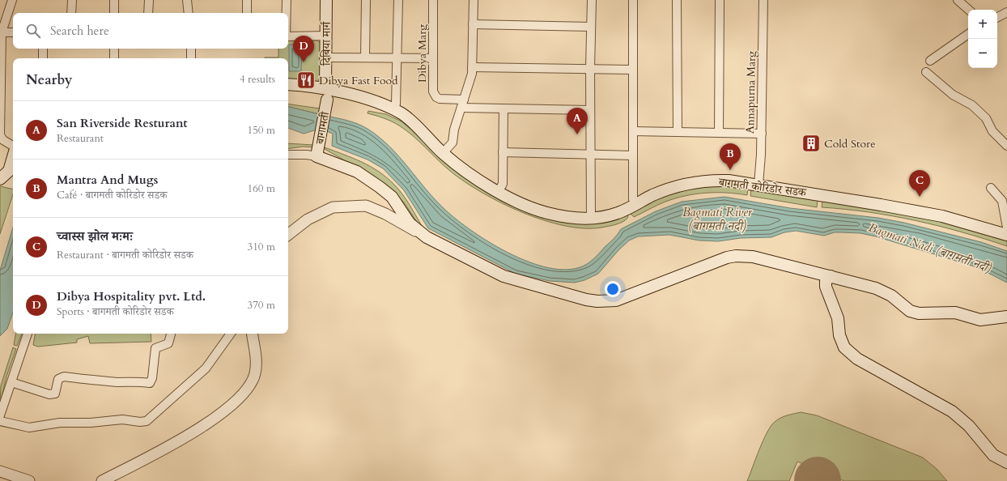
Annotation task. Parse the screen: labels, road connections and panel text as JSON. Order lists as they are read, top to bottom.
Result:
{
  "streets": {
    "main road": ["दिबिया मार्ग", "बागामती", "बागमती कोरिडोर सडक"],
    "street": ["Dibya Marg", "Annapurna Marg"]
  },
  "crossings": [
    ["दिबिया मार्ग", "बागमती कोरिडोर सडक"],
    ["Annapurna Marg", "बागमती कोरिडोर सडक"]
  ],
  "water": ["Bagmati River (बागमती नदी)", "Bagmati Nadi (बागमती नदी)"],
  "places": {
    "restaurant": ["Dibya Fast Food"],
    "building": ["Cold Store"]
  },
  "page": {
    "map_buttons": ["+", "−"],
    "search": "Search here",
    "pins": [
      "D",
      "A",
      "B",
      "C"
    ],
    "heading": ["Nearby", "4 results"],
    "list": [
      {
        "mark": "A",
        "name": "San Riverside Resturant",
        "note": "Restaurant",
        "value": "150 m"
      },
      {
        "mark": "B",
        "name": "Mantra And Mugs",
        "note": "Café · बागमती कोरिडोर सडक",
        "value": "160 m"
      },
      {
        "mark": "C",
        "name": "च्वास्स झोल मःमः",
        "note": "Restaurant · बागमती कोरिडोर सडक",
        "value": "310 m"
      },
      {
        "mark": "D",
        "name": "Dibya Hospitality pvt. Ltd.",
        "note": "Sports · बागमती कोरिडोर सडक",
        "value": "370 m"
      }
    ]
  }
}
